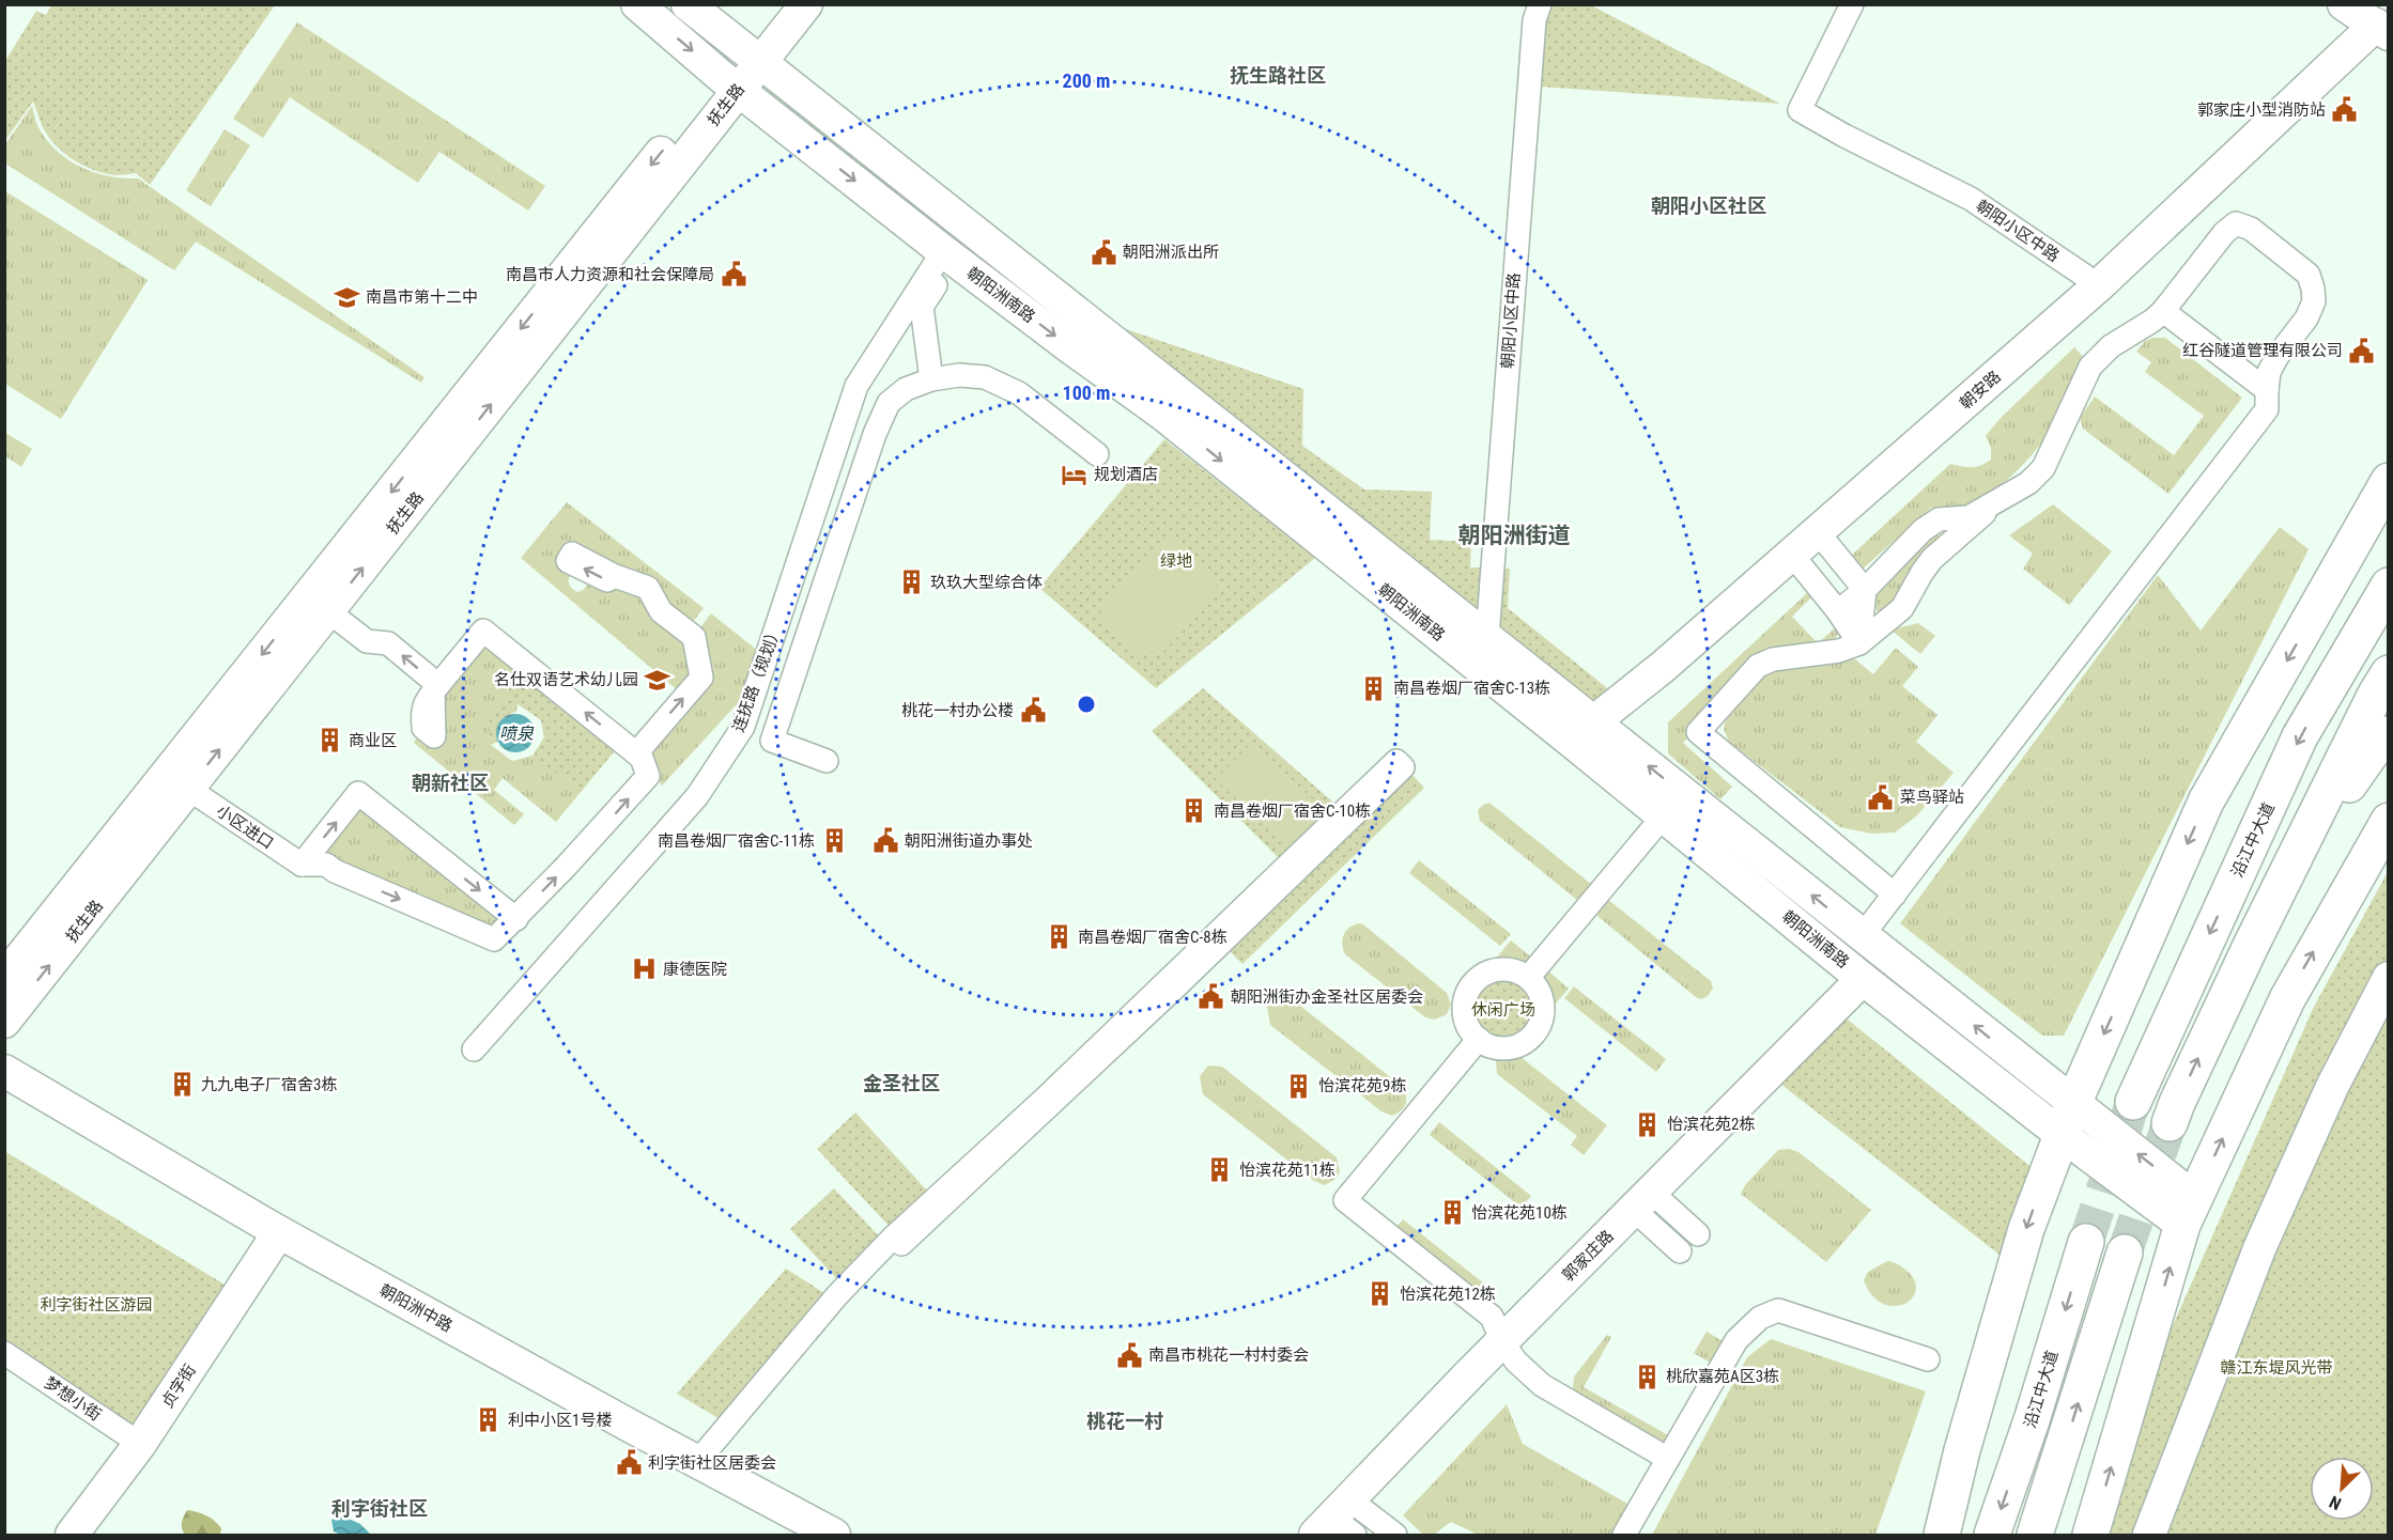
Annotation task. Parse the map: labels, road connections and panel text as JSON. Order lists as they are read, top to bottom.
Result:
{
  "streets": {
    "highway": ["沿江中大道"],
    "main road": [
      "抚生路",
      "朝阳洲南路",
      "朝安路",
      "郭家庄路",
      "朝阳洲中路",
      "贞字街"
    ],
    "street": [
      "朝阳小区中路",
      "连抚路（规划）",
      "小区进口",
      "梦想小街"
    ]
  },
  "crossings": [
    ["抚生路", "朝阳洲南路"],
    ["抚生路", "小区进口"],
    ["朝阳小区中路", "朝阳洲南路"],
    ["朝阳小区中路", "朝安路"],
    ["朝阳洲南路", "朝安路"],
    ["朝阳洲南路", "连抚路（规划）"],
    ["朝阳洲南路", "郭家庄路"],
    ["朝阳洲中路", "贞字街"],
    ["贞字街", "梦想小街"]
  ],
  "districts": [
    "抚生路社区",
    "朝阳小区社区",
    "朝阳洲街道",
    "朝新社区",
    "金圣社区",
    "桃花一村",
    "利字街社区"
  ],
  "water": ["喷泉"],
  "parks": [
    "绿地",
    "休闲广场",
    "利字街社区游园",
    "赣江东堤风光带"
  ],
  "places": {
    "public building": [
      "郭家庄小型消防站",
      "朝阳洲派出所",
      "南昌市人力资源和社会保障局",
      "红谷隧道管理有限公司",
      "桃花一村办公楼",
      "菜鸟驿站",
      "朝阳洲街道办事处",
      "朝阳洲街办金圣社区居委会",
      "南昌市桃花一村村委会",
      "利字街社区居委会"
    ],
    "school or university": ["南昌市第十二中", "名仕双语艺术幼儿园"],
    "hotel": ["规划酒店"],
    "building": [
      "玖玖大型综合体",
      "南昌卷烟厂宿舍C-13栋",
      "商业区",
      "南昌卷烟厂宿舍C-10栋",
      "南昌卷烟厂宿舍C-11栋",
      "南昌卷烟厂宿舍C-8栋",
      "九九电子厂宿舍3栋",
      "怡滨花苑9栋",
      "怡滨花苑2栋",
      "怡滨花苑11栋",
      "怡滨花苑10栋",
      "怡滨花苑12栋",
      "桃欣嘉苑A区3栋",
      "利中小区1号楼"
    ],
    "hospital": ["康德医院"]
  },
  "north": "bottom left",
  "rings": ["200 m", "100 m"]
}
